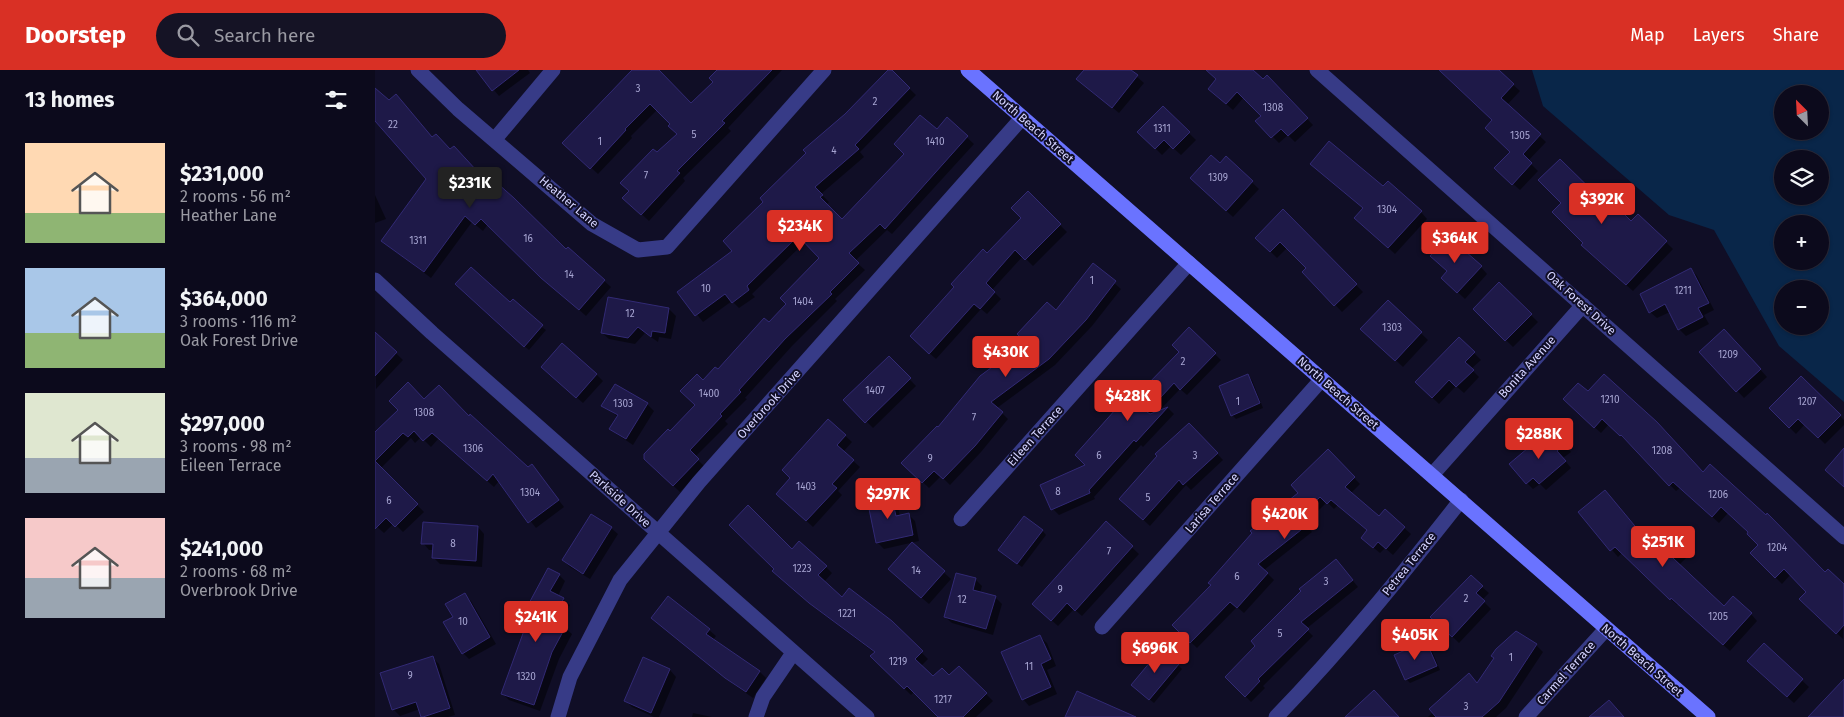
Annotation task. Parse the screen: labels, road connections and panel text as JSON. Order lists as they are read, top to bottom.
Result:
{
  "streets": {
    "street": [
      "North Beach Street",
      "Heather Lane",
      "Oak Forest Drive",
      "Bonita Avenue",
      "Overbrook Drive",
      "Eileen Terrace",
      "Parkside Drive",
      "Larisa Terrace",
      "Petrea Terrace",
      "Carmel Terrace"
    ]
  },
  "crossings": [
    ["North Beach Street", "Bonita Avenue"],
    ["North Beach Street", "Overbrook Drive"],
    ["North Beach Street", "Eileen Terrace"],
    ["North Beach Street", "Larisa Terrace"],
    ["North Beach Street", "Petrea Terrace"],
    ["North Beach Street", "Carmel Terrace"],
    ["Oak Forest Drive", "Bonita Avenue"],
    ["Overbrook Drive", "Parkside Drive"]
  ],
  "house_numbers": [
    "3",
    "2",
    "1308",
    "22",
    "1311",
    "5",
    "1305",
    "1",
    "1410",
    "4",
    "7",
    "1309",
    "1304",
    "16",
    "1311",
    "14",
    "1",
    "10",
    "1211",
    "1404",
    "12",
    "1303",
    "1209",
    "2",
    "1407",
    "1400",
    "1210",
    "1",
    "1207",
    "1303",
    "1308",
    "7",
    "1306",
    "1208",
    "6",
    "3",
    "9",
    "1403",
    "8",
    "1304",
    "1206",
    "5",
    "6",
    "8",
    "1204",
    "7",
    "1223",
    "14",
    "6",
    "3",
    "9",
    "2",
    "12",
    "1221",
    "1205",
    "10",
    "5",
    "1",
    "1219",
    "11",
    "9",
    "1320",
    "1217",
    "3"
  ],
  "north": "top left",
  "page": {
    "header": "Doorstep",
    "search": "Search here",
    "nav": ["Map", "Layers", "Share"],
    "heading": "13 homes",
    "map_buttons": ["+", "−"],
    "list": [
      {
        "name": "$231,000",
        "note": "2 rooms · 56 m² · Heather Lane"
      },
      {
        "name": "$364,000",
        "note": "3 rooms · 116 m² · Oak Forest Drive"
      },
      {
        "name": "$297,000",
        "note": "3 rooms · 98 m² · Eileen Terrace"
      },
      {
        "name": "$241,000",
        "note": "2 rooms · 68 m² · Overbrook Drive"
      }
    ],
    "price": [
      "$231K",
      "$392K",
      "$234K",
      "$364K",
      "$430K",
      "$428K",
      "$288K",
      "$297K",
      "$420K",
      "$251K",
      "$241K",
      "$405K",
      "$696K"
    ]
  }
}
